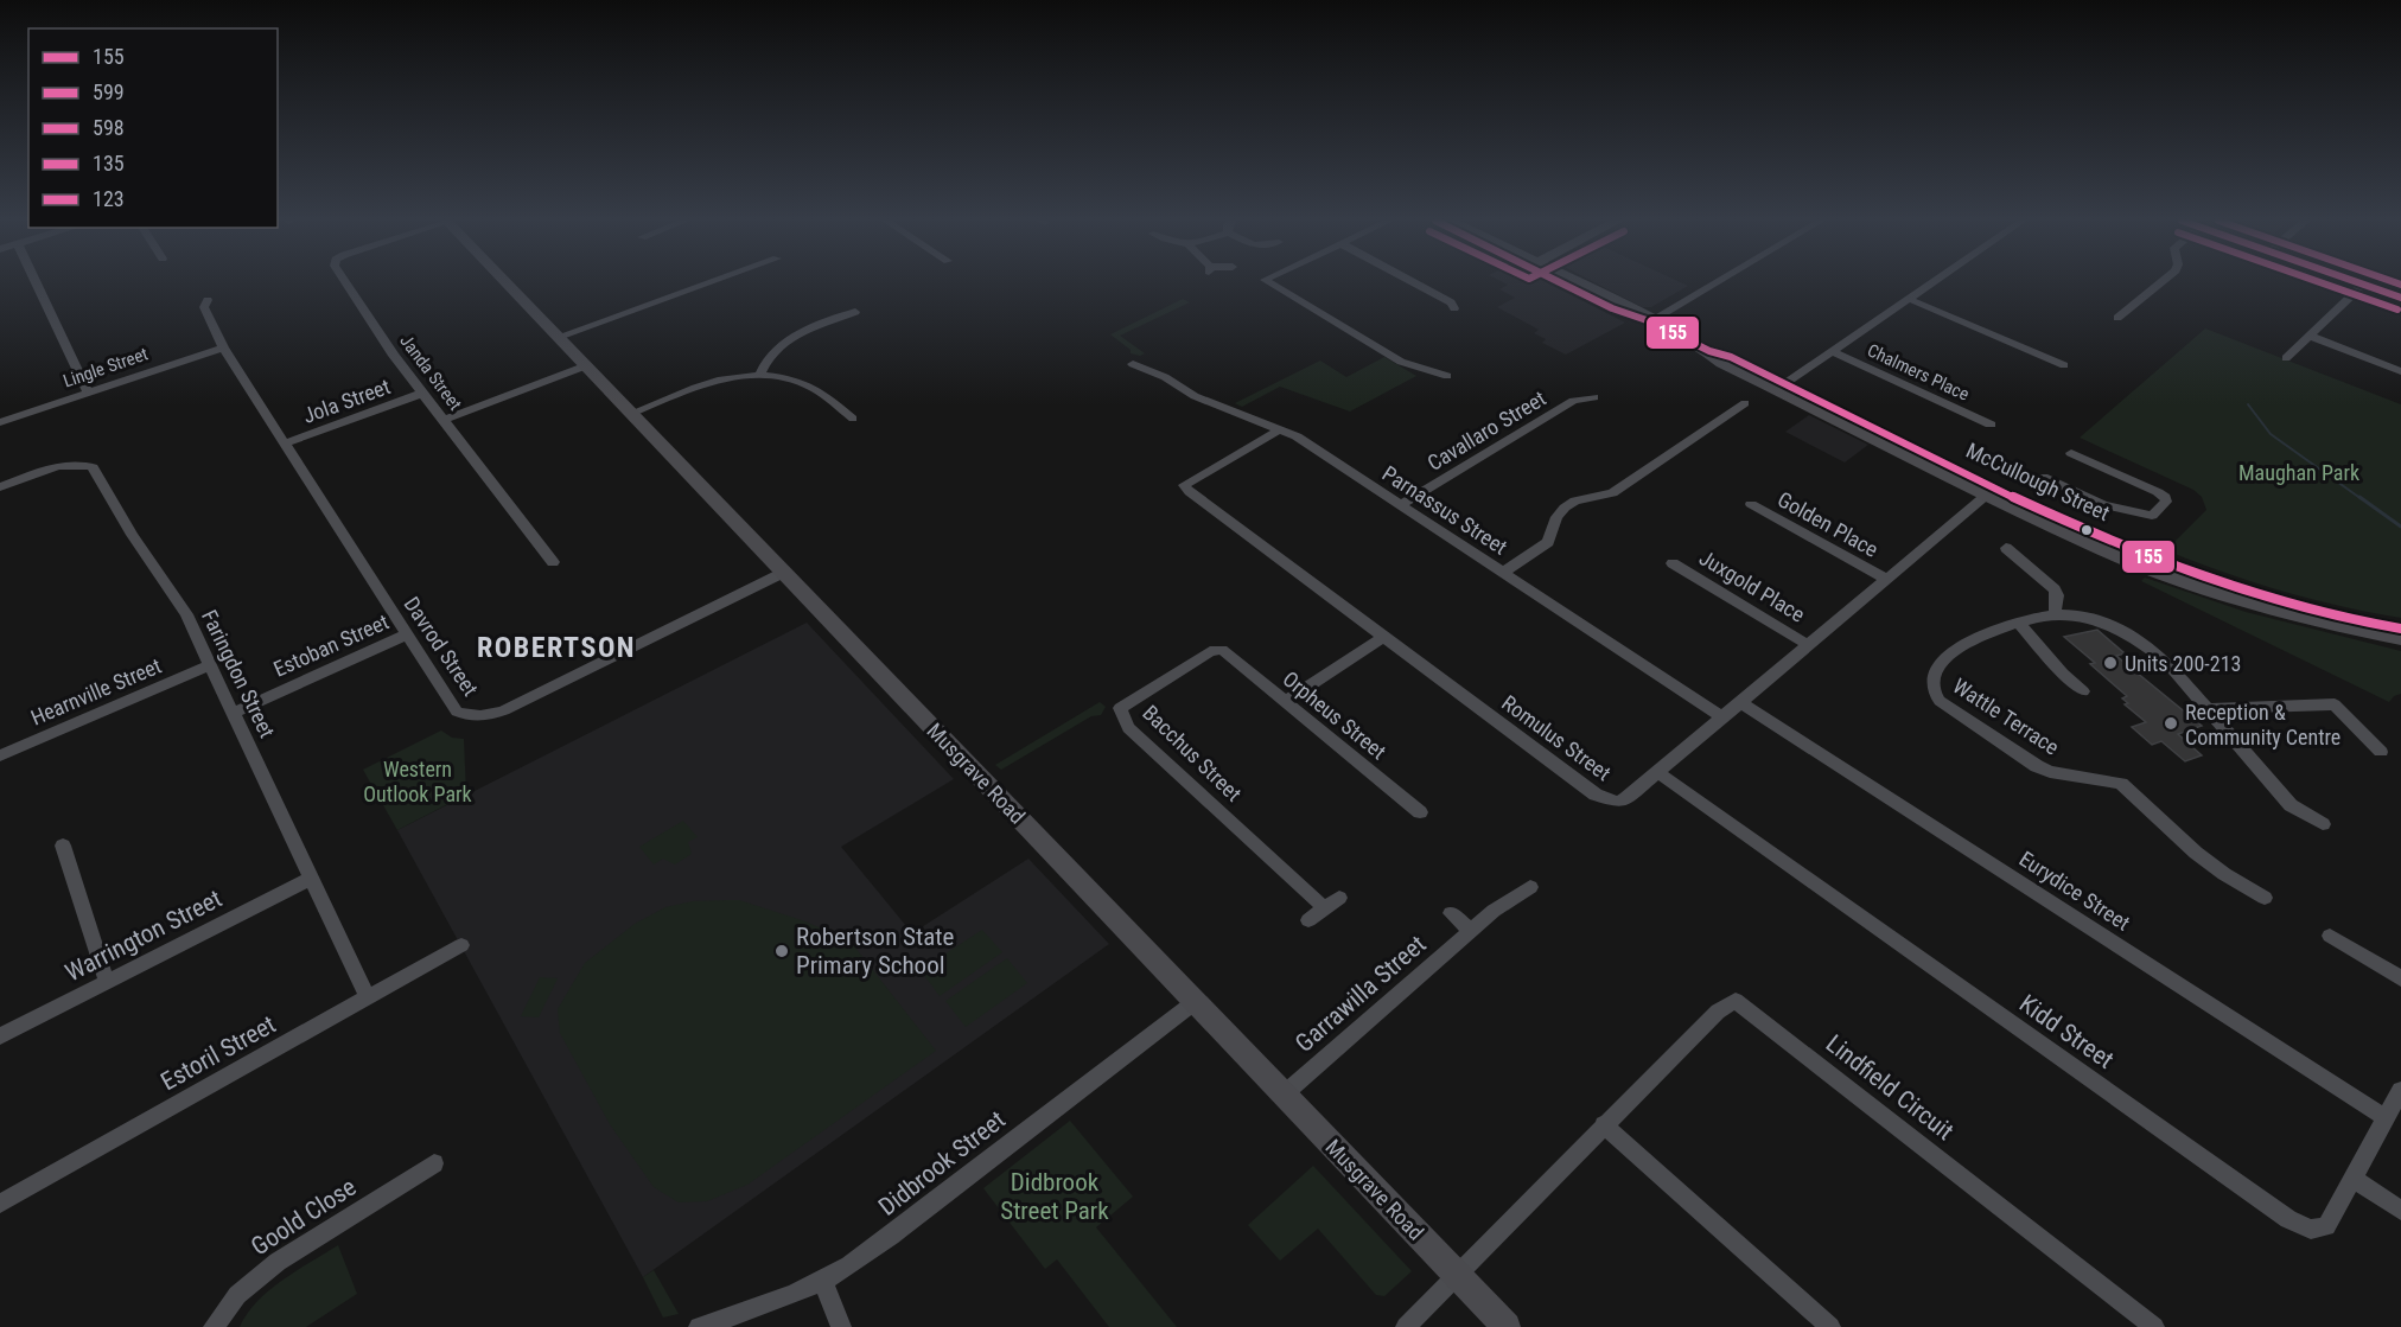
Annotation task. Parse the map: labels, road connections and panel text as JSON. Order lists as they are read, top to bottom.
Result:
{
  "streets": {
    "street": [
      "Lingle Street",
      "Janda Street",
      "Chalmers Place",
      "Jola Street",
      "Cavallaro Street",
      "McCullough Street",
      "Parnassus Street",
      "Golden Place",
      "Juxgold Place",
      "Estoban Street",
      "Davrod Street",
      "Faringdon Street",
      "Hearnville Street",
      "Orpheus Street",
      "Wattle Terrace",
      "Romulus Street",
      "Bacchus Street",
      "Musgrave Road",
      "Eurydice Street",
      "Warrington Street",
      "Garrawilla Street",
      "Kidd Street",
      "Estoril Street",
      "Lindfield Circuit",
      "Didbrook Street",
      "Goold Close"
    ]
  },
  "crossings": [
    ["Lingle Street", "Davrod Street"],
    ["Janda Street", "Jola Street"],
    ["Jola Street", "Davrod Street"],
    ["Cavallaro Street", "Parnassus Street"],
    ["McCullough Street", "Romulus Street"],
    ["Parnassus Street", "Romulus Street"],
    ["Golden Place", "Romulus Street"],
    ["Juxgold Place", "Romulus Street"],
    ["Estoban Street", "Davrod Street"],
    ["Estoban Street", "Faringdon Street"],
    ["Davrod Street", "Musgrave Road"],
    ["Faringdon Street", "Hearnville Street"],
    ["Faringdon Street", "Warrington Street"],
    ["Faringdon Street", "Estoril Street"],
    ["Orpheus Street", "Bacchus Street"],
    ["Romulus Street", "Eurydice Street"],
    ["Romulus Street", "Kidd Street"],
    ["Musgrave Road", "Garrawilla Street"],
    ["Musgrave Road", "Lindfield Circuit"],
    ["Musgrave Road", "Didbrook Street"],
    ["Eurydice Street", "Kidd Street"]
  ],
  "districts": ["ROBERTSON"],
  "parks": ["Maughan Park", "Western Outlook Park", "Didbrook Street Park"],
  "places": ["Units 200-213", "Reception & Community Centre", "Robertson State Primary School"],
  "lines": [
    "transit line 155",
    "transit line 599",
    "transit line 598",
    "transit line 135"
  ],
  "legend": [
    "155",
    "599",
    "598",
    "135",
    "123"
  ]
}
